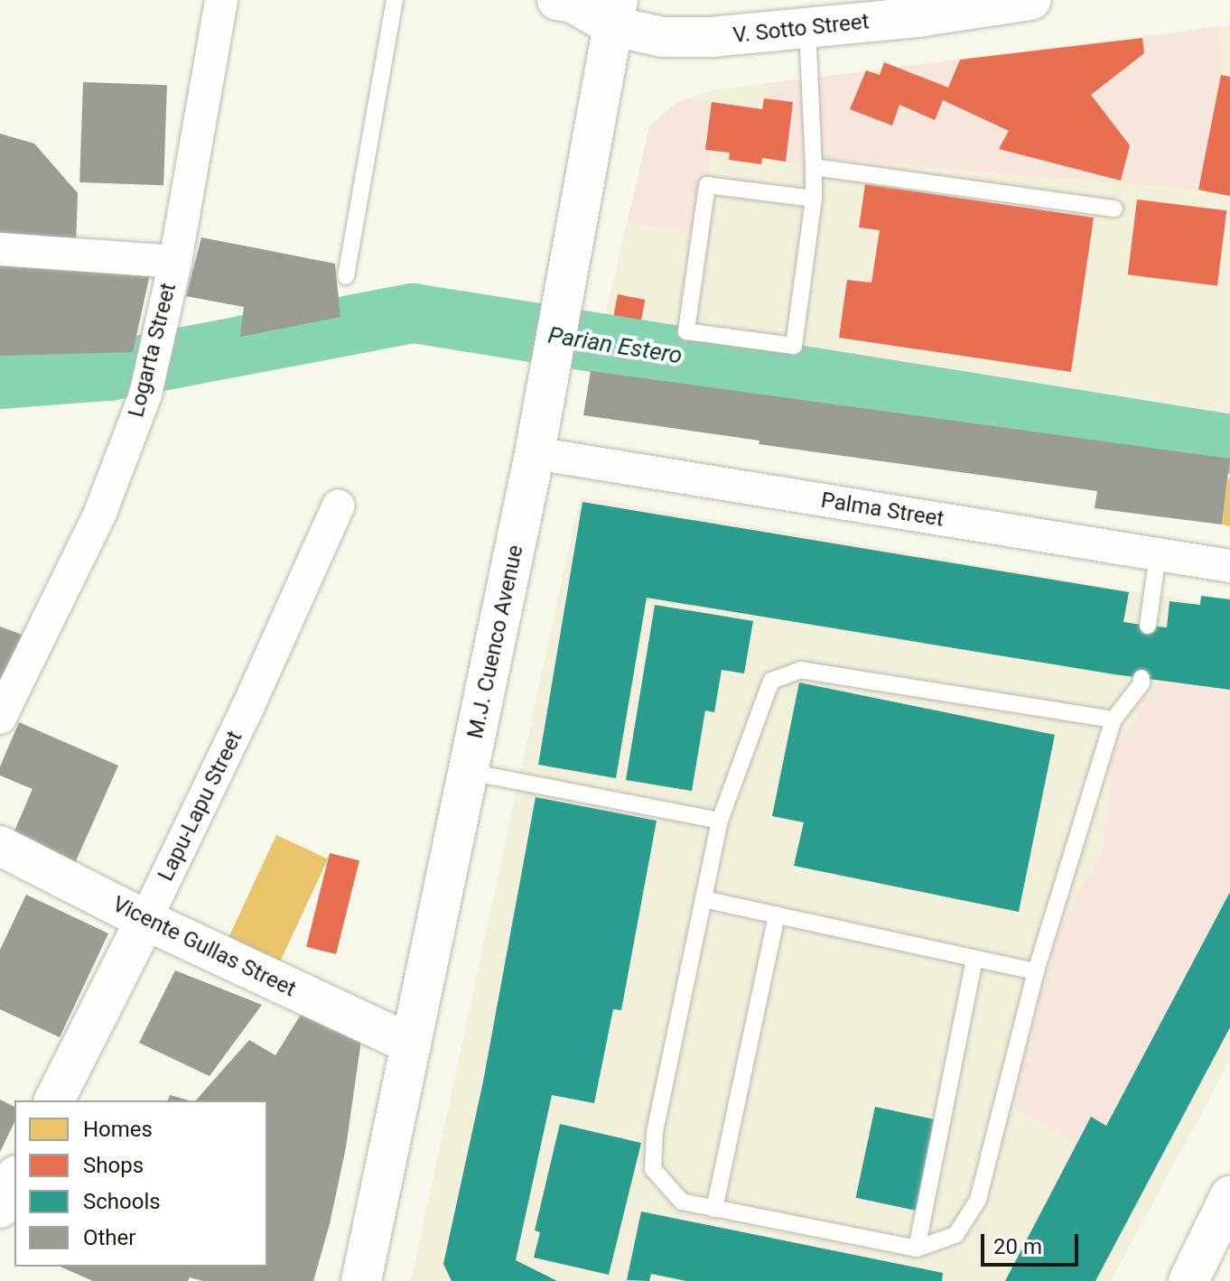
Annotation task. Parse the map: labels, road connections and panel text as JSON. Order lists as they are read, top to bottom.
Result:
{
  "streets": {
    "main road": [
      "V. Sotto Street",
      "M.J. Cuenco Avenue",
      "Lapu-Lapu Street",
      "Vicente Gullas Street"
    ],
    "street": ["Logarta Street", "Palma Street"]
  },
  "crossings": [
    ["V. Sotto Street", "M.J. Cuenco Avenue"],
    ["Palma Street", "M.J. Cuenco Avenue"],
    ["M.J. Cuenco Avenue", "Vicente Gullas Street"],
    ["Lapu-Lapu Street", "Vicente Gullas Street"]
  ],
  "water": ["Parian Estero"],
  "legend": [
    "Homes",
    "Shops",
    "Schools",
    "Other"
  ],
  "scale_bar": "20 m"
}
